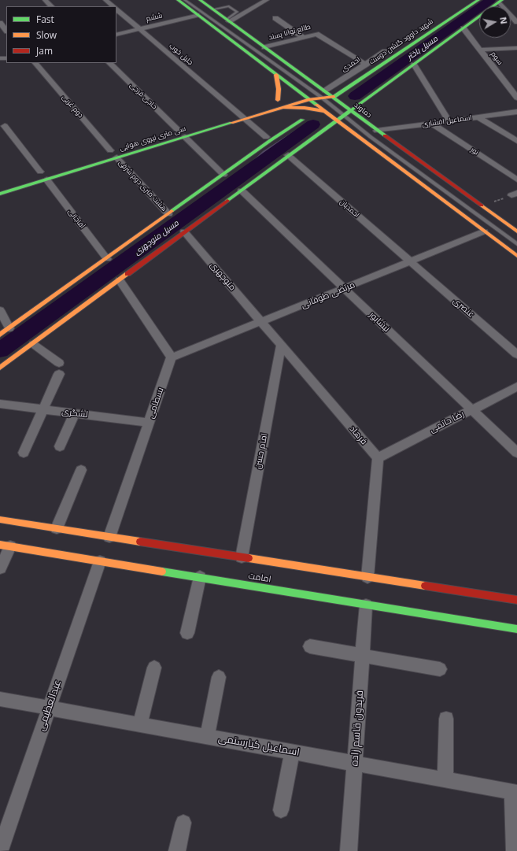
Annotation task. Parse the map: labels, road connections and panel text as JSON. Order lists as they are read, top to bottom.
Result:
{
  "streets": {
    "main road": [
      "شهید داوود گلشن دوست",
      "دماوند",
      "سی متری نیروی هوایی",
      "امامت"
    ],
    "street": [
      "ششم",
      "طالع توانا پسند",
      "جلیل خوب",
      "سوم",
      "احمدی",
      "حاجی فرجی",
      "دوم غربی",
      "اسماعیل افشاری",
      "نور",
      "هشت متری دوم شرقی",
      "احمدیان",
      "آقاجانی",
      "منوچهری",
      "مرتضی طوفانی",
      "عنصری",
      "نیشابور",
      "بسطامی",
      "لشگری",
      "رضا حاتمی",
      "فرهاد",
      "امام حسن",
      "عبدالعظیمی",
      "فریدون قاسم زاده",
      "اسماعیل کیارستمی"
    ]
  },
  "crossings": [
    ["ششم", "جلیل خوب"],
    ["طالع توانا پسند", "احمدی"],
    ["طالع توانا پسند", "دماوند"],
    ["شهید داوود گلشن دوست", "دماوند"],
    ["شهید داوود گلشن دوست", "سی متری نیروی هوایی"],
    ["جلیل خوب", "سی متری نیروی هوایی"],
    ["احمدی", "دماوند"],
    ["دماوند", "اسماعیل افشاری"],
    ["دماوند", "سی متری نیروی هوایی"],
    ["اسماعیل افشاری", "نور"],
    ["سی متری نیروی هوایی", "هشت متری دوم شرقی"],
    ["سی متری نیروی هوایی", "آقاجانی"],
    ["احمدیان", "مرتضی طوفانی"],
    ["احمدیان", "عنصری"],
    ["منوچهری", "مرتضی طوفانی"],
    ["منوچهری", "فرهاد"],
    ["مرتضی طوفانی", "عنصری"],
    ["مرتضی طوفانی", "نیشابور"],
    ["مرتضی طوفانی", "بسطامی"],
    ["مرتضی طوفانی", "فرهاد"],
    ["نیشابور", "رضا حاتمی"],
    ["بسطامی", "لشگری"],
    ["بسطامی", "امامت"],
    ["رضا حاتمی", "فرهاد"],
    ["فرهاد", "امام حسن"],
    ["امام حسن", "امامت"],
    ["امامت", "عبدالعظیمی"],
    ["امامت", "فریدون قاسم زاده"],
    ["عبدالعظیمی", "اسماعیل کیارستمی"],
    ["فریدون قاسم زاده", "اسماعیل کیارستمی"]
  ],
  "water": ["مسیل باختر", "مسیل منوچهری"],
  "legend": ["Fast", "Slow", "Jam"],
  "north": "right"
}
